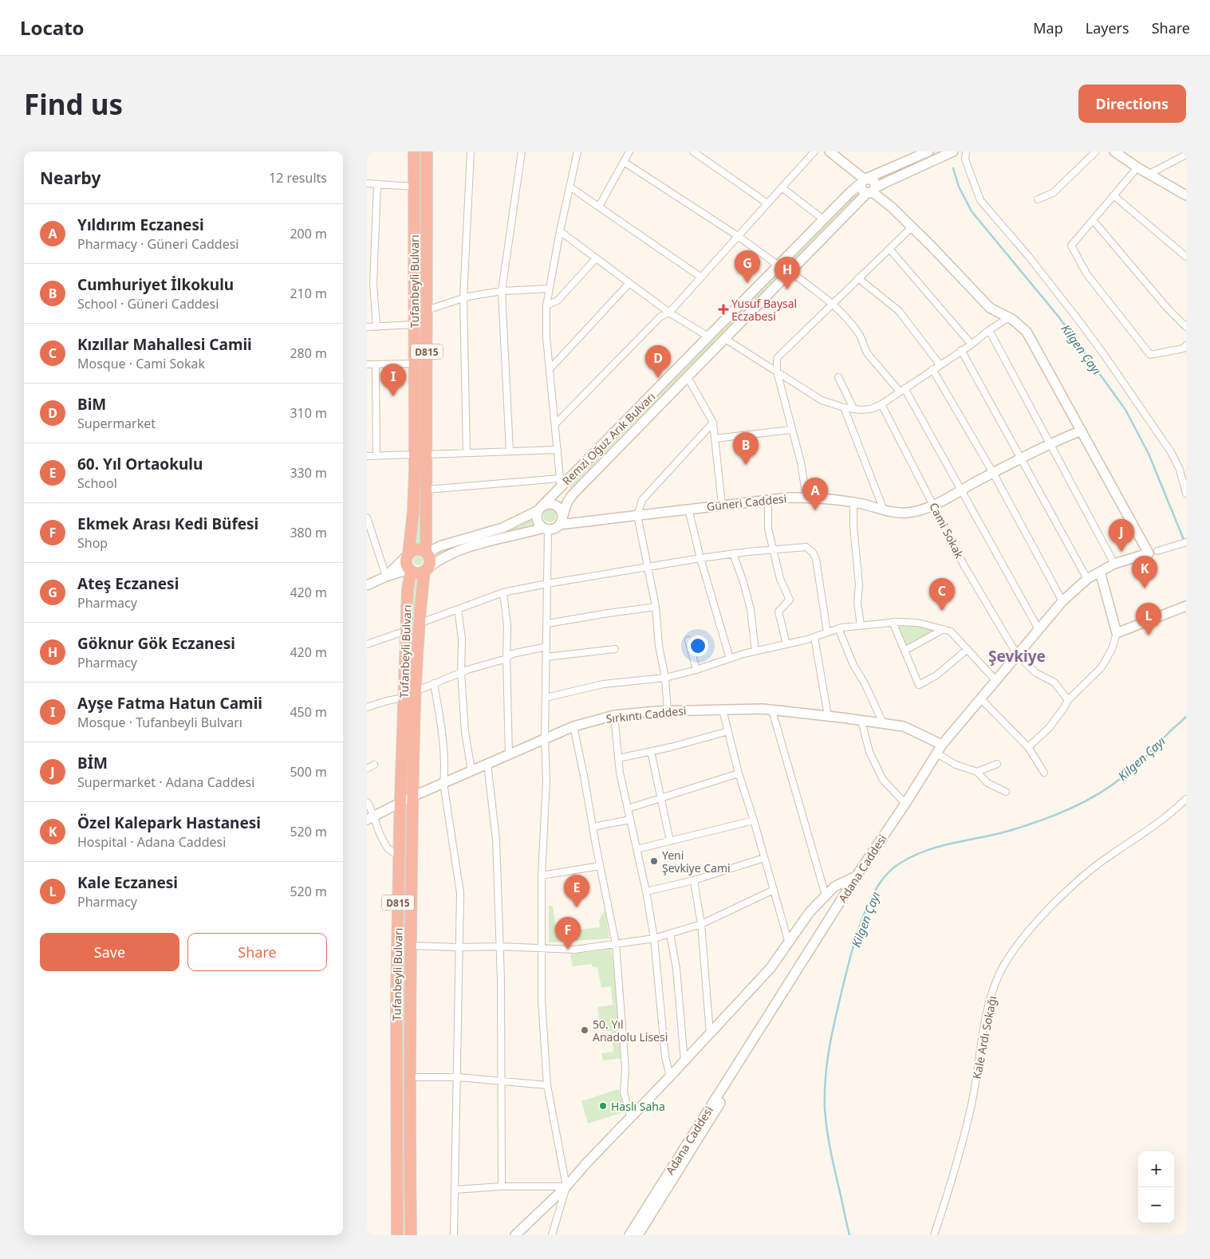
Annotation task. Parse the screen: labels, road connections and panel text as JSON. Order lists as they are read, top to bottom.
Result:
{
  "streets": {
    "highway": ["Tufanbeyli Bulvarı", "D815"],
    "main road": [
      "Remzi Oğuz Arık Bulvarı",
      "Güneri Caddesi",
      "Sırkıntı Caddesi",
      "Adana Caddesi"
    ],
    "street": ["Cami Sokak", "Kale Ardı Sokağı"]
  },
  "crossings": [
    ["Tufanbeyli Bulvarı", "Güneri Caddesi"],
    ["Tufanbeyli Bulvarı", "Sırkıntı Caddesi"],
    ["Remzi Oğuz Arık Bulvarı", "Güneri Caddesi"],
    ["Güneri Caddesi", "Cami Sokak"],
    ["Cami Sokak", "Adana Caddesi"],
    ["Sırkıntı Caddesi", "Adana Caddesi"]
  ],
  "districts": ["Şevkiye"],
  "water": ["Kilgen Çayı"],
  "places": {
    "health": ["Yusuf Baysal Eczabesi"],
    "other": ["Yeni Şevkiye Cami", "50. Yıl Anadolu Lisesi", "Haslı Saha"]
  },
  "page": {
    "header": "Locato",
    "nav": ["Map", "Layers", "Share"],
    "buttons": [
      "Directions",
      ["Save", "Share"]
    ],
    "title": "Find us",
    "heading": ["Nearby", "12 results"],
    "list": [
      {
        "mark": "A",
        "name": "Yıldırım Eczanesi",
        "note": "Pharmacy · Güneri Caddesi",
        "value": "200 m"
      },
      {
        "mark": "B",
        "name": "Cumhuriyet İlkokulu",
        "note": "School · Güneri Caddesi",
        "value": "210 m"
      },
      {
        "mark": "C",
        "name": "Kızıllar Mahallesi Camii",
        "note": "Mosque · Cami Sokak",
        "value": "280 m"
      },
      {
        "mark": "D",
        "name": "BiM",
        "note": "Supermarket",
        "value": "310 m"
      },
      {
        "mark": "E",
        "name": "60. Yıl Ortaokulu",
        "note": "School",
        "value": "330 m"
      },
      {
        "mark": "F",
        "name": "Ekmek Arası Kedi Büfesi",
        "note": "Shop",
        "value": "380 m"
      },
      {
        "mark": "G",
        "name": "Ateş Eczanesi",
        "note": "Pharmacy",
        "value": "420 m"
      },
      {
        "mark": "H",
        "name": "Göknur Gök Eczanesi",
        "note": "Pharmacy",
        "value": "420 m"
      },
      {
        "mark": "I",
        "name": "Ayşe Fatma Hatun Camii",
        "note": "Mosque · Tufanbeyli Bulvarı",
        "value": "450 m"
      },
      {
        "mark": "J",
        "name": "BİM",
        "note": "Supermarket · Adana Caddesi",
        "value": "500 m"
      },
      {
        "mark": "K",
        "name": "Özel Kalepark Hastanesi",
        "note": "Hospital · Adana Caddesi",
        "value": "520 m"
      },
      {
        "mark": "L",
        "name": "Kale Eczanesi",
        "note": "Pharmacy",
        "value": "520 m"
      }
    ],
    "pins": [
      "G",
      "H",
      "D",
      "I",
      "B",
      "A",
      "J",
      "K",
      "C",
      "L",
      "E",
      "F"
    ],
    "map_buttons": ["+", "−"]
  }
}
